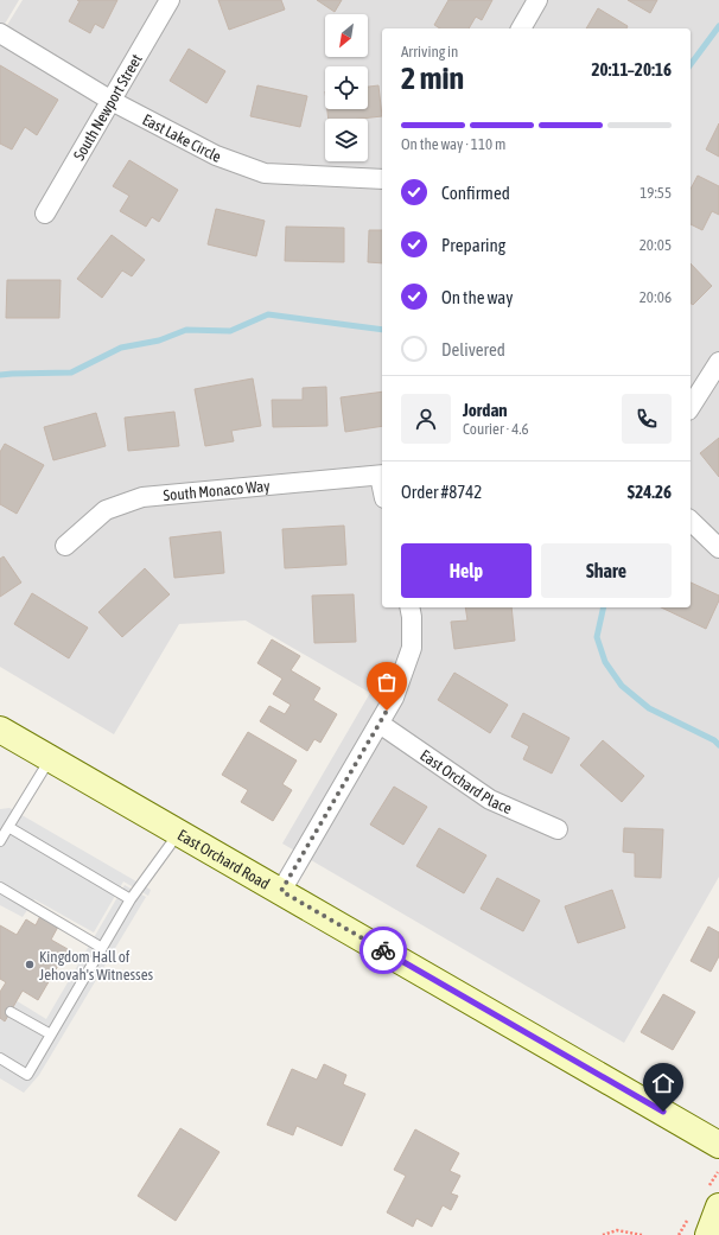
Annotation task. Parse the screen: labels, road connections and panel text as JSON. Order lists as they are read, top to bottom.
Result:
{
  "streets": {
    "main road": ["East Orchard Road"],
    "street": [
      "South Newport Street",
      "East Lake Circle",
      "South Monaco Way",
      "East Orchard Place"
    ]
  },
  "crossings": [
    ["South Newport Street", "East Lake Circle"]
  ],
  "places": ["Kingdom Hall of Jehovah's Witnesses"],
  "north": "bottom left",
  "page": {
    "heading": ["2 min", "Arriving in", "20:11–20:16"],
    "panel": [
      "Jordan",
      "Courier · 4.6",
      "Order #8742",
      "$24.26"
    ],
    "bar": "On the way · 110 m",
    "list": [
      ["Confirmed", "19:55"],
      ["Preparing", "20:05"],
      ["On the way", "20:06"],
      "Delivered"
    ],
    "buttons": ["Help", "Share"]
  }
}
